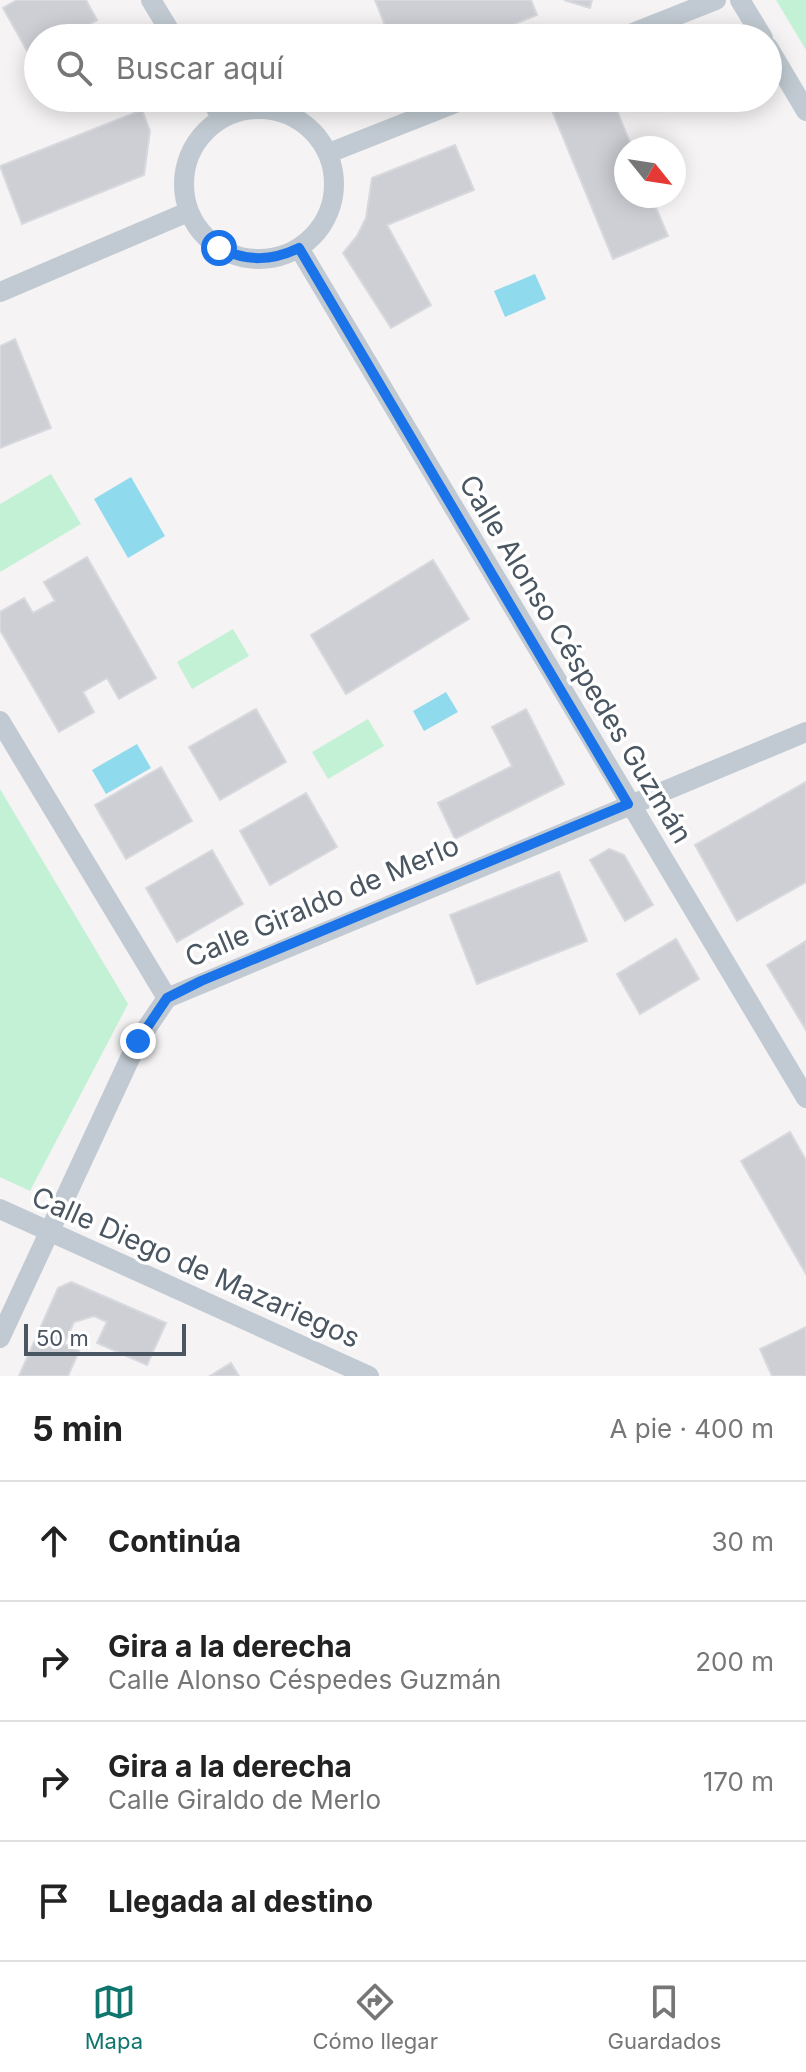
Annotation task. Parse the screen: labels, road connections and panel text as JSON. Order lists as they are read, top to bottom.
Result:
{
  "streets": {
    "street": ["Calle Alonso Céspedes Guzmán", "Calle Giraldo de Merlo", "Calle Diego de Mazariegos"]
  },
  "crossings": [
    ["Calle Alonso Céspedes Guzmán", "Calle Giraldo de Merlo"],
    ["Calle Giraldo de Merlo", "Calle Diego de Mazariegos"]
  ],
  "scale_bar": "50 m",
  "north": "bottom right",
  "page": {
    "search": "Buscar aquí",
    "scale": "50 m",
    "heading": ["5 min", "A pie · 400 m"],
    "list": [
      ["Continúa", "30 m"],
      ["Gira a la derecha", "Calle Alonso Céspedes Guzmán", "200 m"],
      ["Gira a la derecha", "Calle Giraldo de Merlo", "170 m"],
      "Llegada al destino"
    ],
    "nav": ["Mapa", "Cómo llegar", "Guardados"]
  }
}
